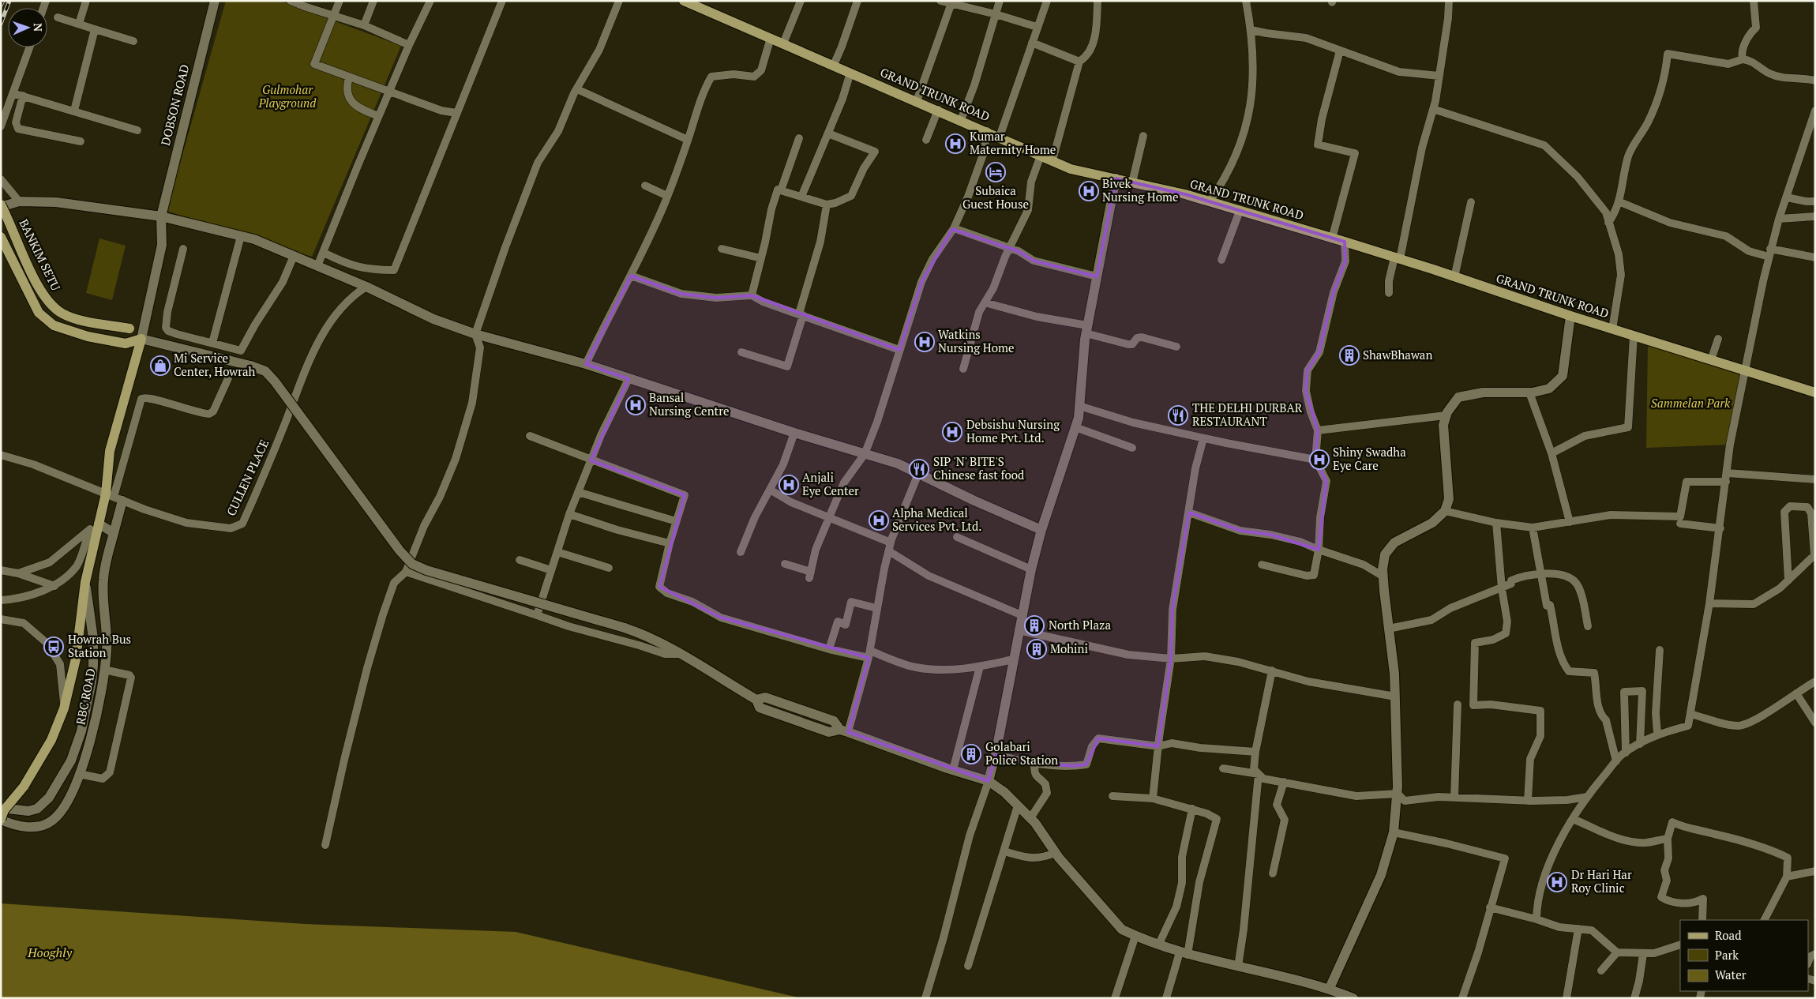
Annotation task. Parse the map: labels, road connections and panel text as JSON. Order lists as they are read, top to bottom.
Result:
{
  "streets": {
    "main road": ["GRAND TRUNK ROAD", "BANKIM SETU"],
    "street": ["DOBSON ROAD", "CULLEN PLACE", "RBC ROAD"]
  },
  "crossings": [
    ["DOBSON ROAD", "BANKIM SETU"],
    ["CULLEN PLACE", "RBC ROAD"]
  ],
  "water": ["Hooghly"],
  "parks": ["Gulmohar Playground", "Sammelan Park"],
  "places": {
    "hospital": [
      "Kumar Maternity Home",
      "Bivek Nursing Home",
      "Watkins Nursing Home",
      "Bansal Nursing Centre",
      "Debsishu Nursing Home Pvt. Ltd.",
      "Shiny Swadha Eye Care",
      "Anjali Eye Center",
      "Alpha Medical Services Pvt. Ltd.",
      "Dr Hari Har Roy Clinic"
    ],
    "hotel": ["Subaica Guest House"],
    "building": [
      "ShawBhawan",
      "North Plaza",
      "Mohini",
      "Golabari Police Station"
    ],
    "shop": ["Mi Service Center, Howrah"],
    "restaurant": ["THE DELHI DURBAR RESTAURANT", "SIP 'N' BITE'S Chinese fast food"],
    "bus stop": ["Howrah Bus Station"]
  },
  "legend": ["Road", "Park", "Water"],
  "north": "right"
}
